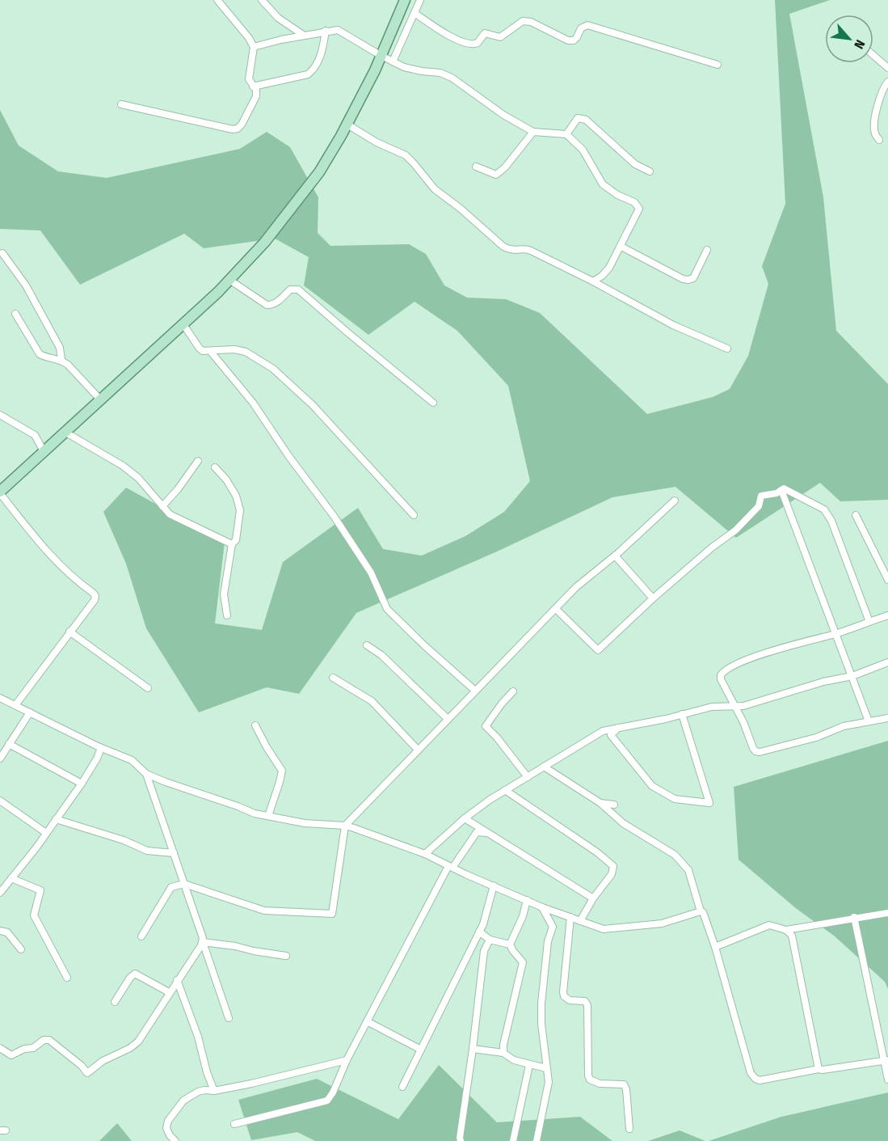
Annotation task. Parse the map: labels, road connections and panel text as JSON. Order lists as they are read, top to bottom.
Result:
{
  "north": "bottom right"
}
